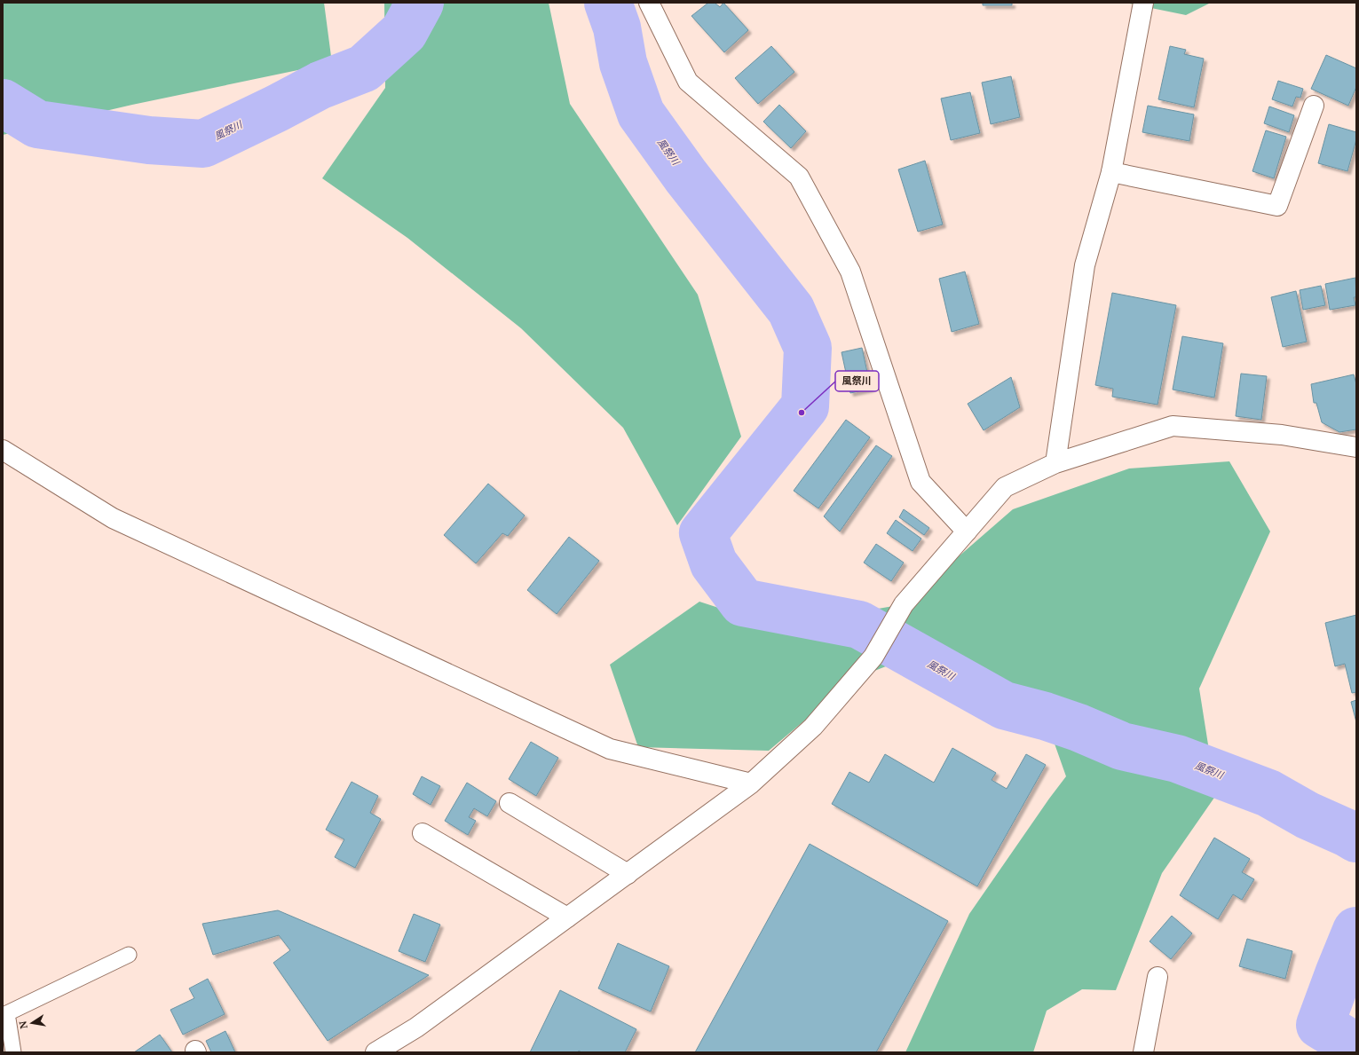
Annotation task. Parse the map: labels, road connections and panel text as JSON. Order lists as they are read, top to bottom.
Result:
{
  "water": ["風祭川"],
  "places": ["風祭川"],
  "north": "left"
}
